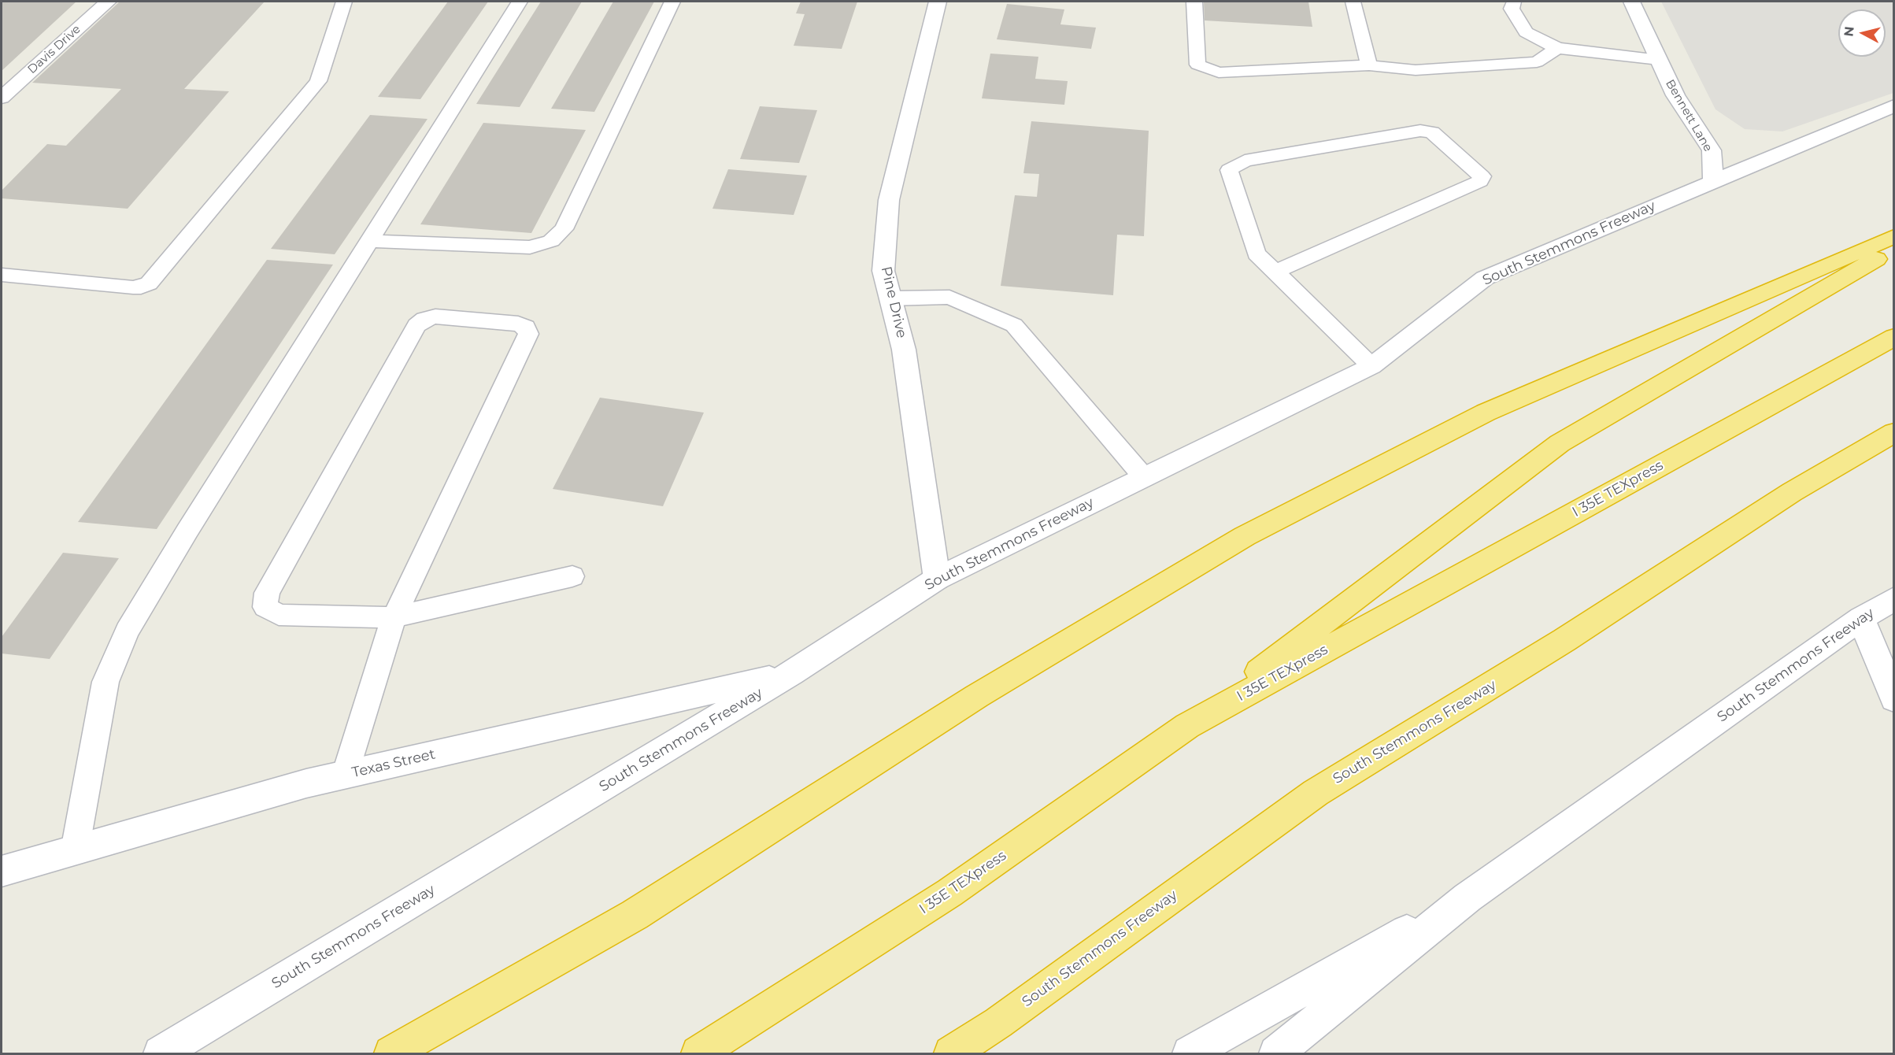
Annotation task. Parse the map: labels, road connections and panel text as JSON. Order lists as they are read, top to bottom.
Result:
{
  "streets": {
    "highway": ["South Stemmons Freeway", "I 35E TEXpress"],
    "main road": [
      "Davis Drive",
      "Bennett Lane",
      "Pine Drive",
      "Texas Street"
    ]
  },
  "crossings": [
    ["Bennett Lane", "South Stemmons Freeway"],
    ["South Stemmons Freeway", "Pine Drive"],
    ["South Stemmons Freeway", "Texas Street"]
  ],
  "north": "left"
}
